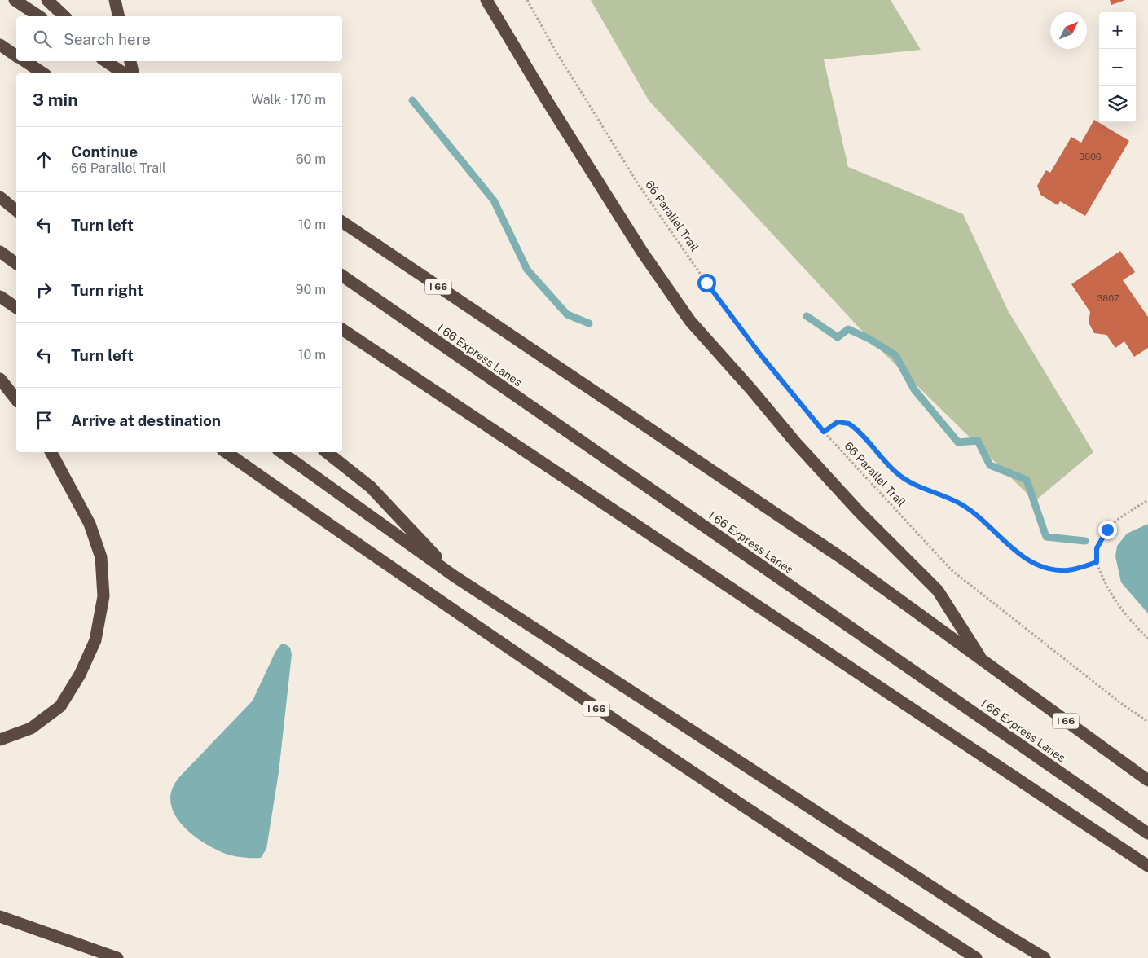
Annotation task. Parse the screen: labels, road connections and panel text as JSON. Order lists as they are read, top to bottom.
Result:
{
  "streets": {
    "highway": ["I 66", "I 66 Express Lanes"],
    "path": ["66 Parallel Trail"]
  },
  "house_numbers": ["3806", "3807"],
  "north": "top right",
  "page": {
    "map_buttons": ["+", "−"],
    "search": "Search here",
    "heading": ["3 min", "Walk · 170 m"],
    "list": [
      ["Continue", "66 Parallel Trail", "60 m"],
      ["Turn left", "10 m"],
      ["Turn right", "90 m"],
      ["Turn left", "10 m"],
      "Arrive at destination"
    ]
  }
}
